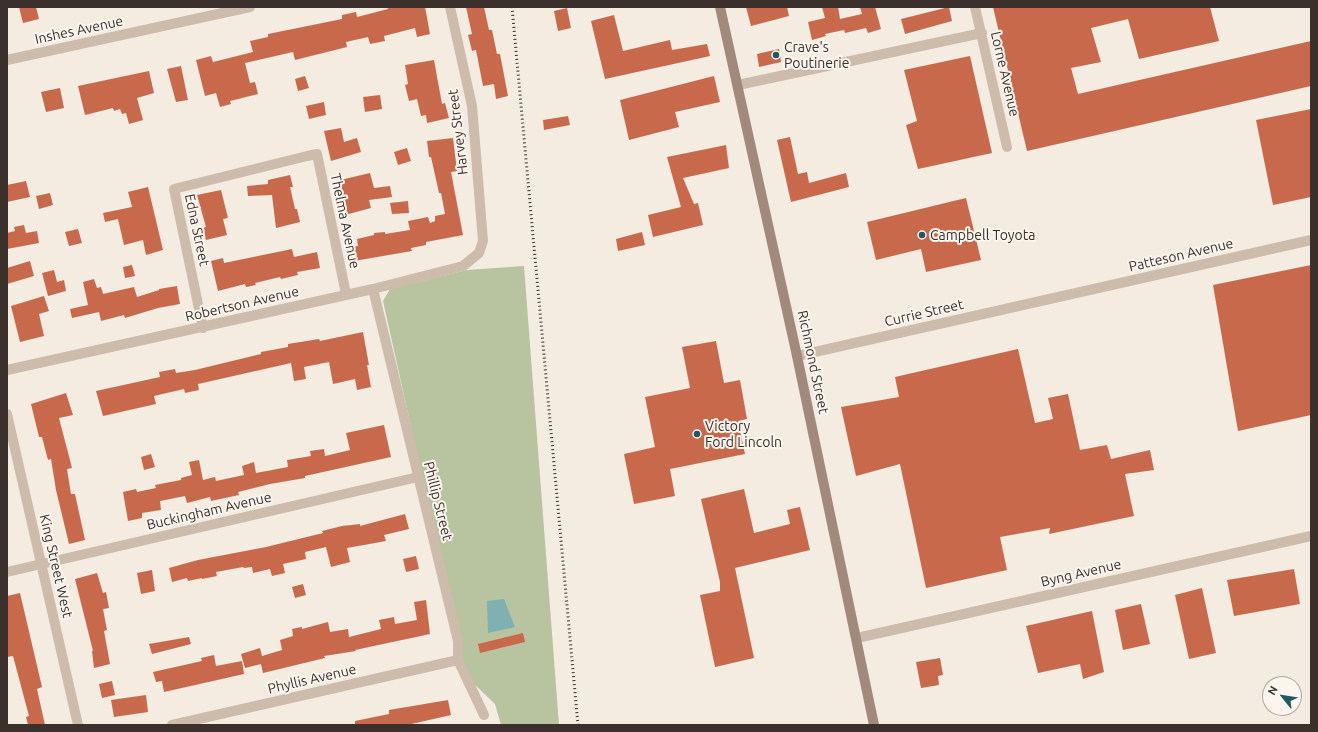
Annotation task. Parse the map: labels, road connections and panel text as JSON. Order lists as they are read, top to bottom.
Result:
{
  "streets": {
    "main road": ["Richmond Street"],
    "street": [
      "Inshes Avenue",
      "Lorne Avenue",
      "Harvey Street",
      "Thelma Avenue",
      "Edna Street",
      "Patteson Avenue",
      "Robertson Avenue",
      "Currie Street",
      "Phillip Street",
      "Buckingham Avenue",
      "King Street West",
      "Byng Avenue",
      "Phyllis Avenue"
    ]
  },
  "crossings": [
    ["Harvey Street", "Robertson Avenue"],
    ["Thelma Avenue", "Edna Street"],
    ["Thelma Avenue", "Robertson Avenue"],
    ["Edna Street", "Robertson Avenue"],
    ["Patteson Avenue", "Currie Street"],
    ["Robertson Avenue", "Phillip Street"],
    ["Currie Street", "Richmond Street"],
    ["Richmond Street", "Byng Avenue"],
    ["Phillip Street", "Buckingham Avenue"],
    ["Phillip Street", "Phyllis Avenue"],
    ["Buckingham Avenue", "King Street West"]
  ],
  "places": ["Crave's Poutinerie", "Campbell Toyota", "Victory Ford Lincoln"],
  "north": "top left"
}
